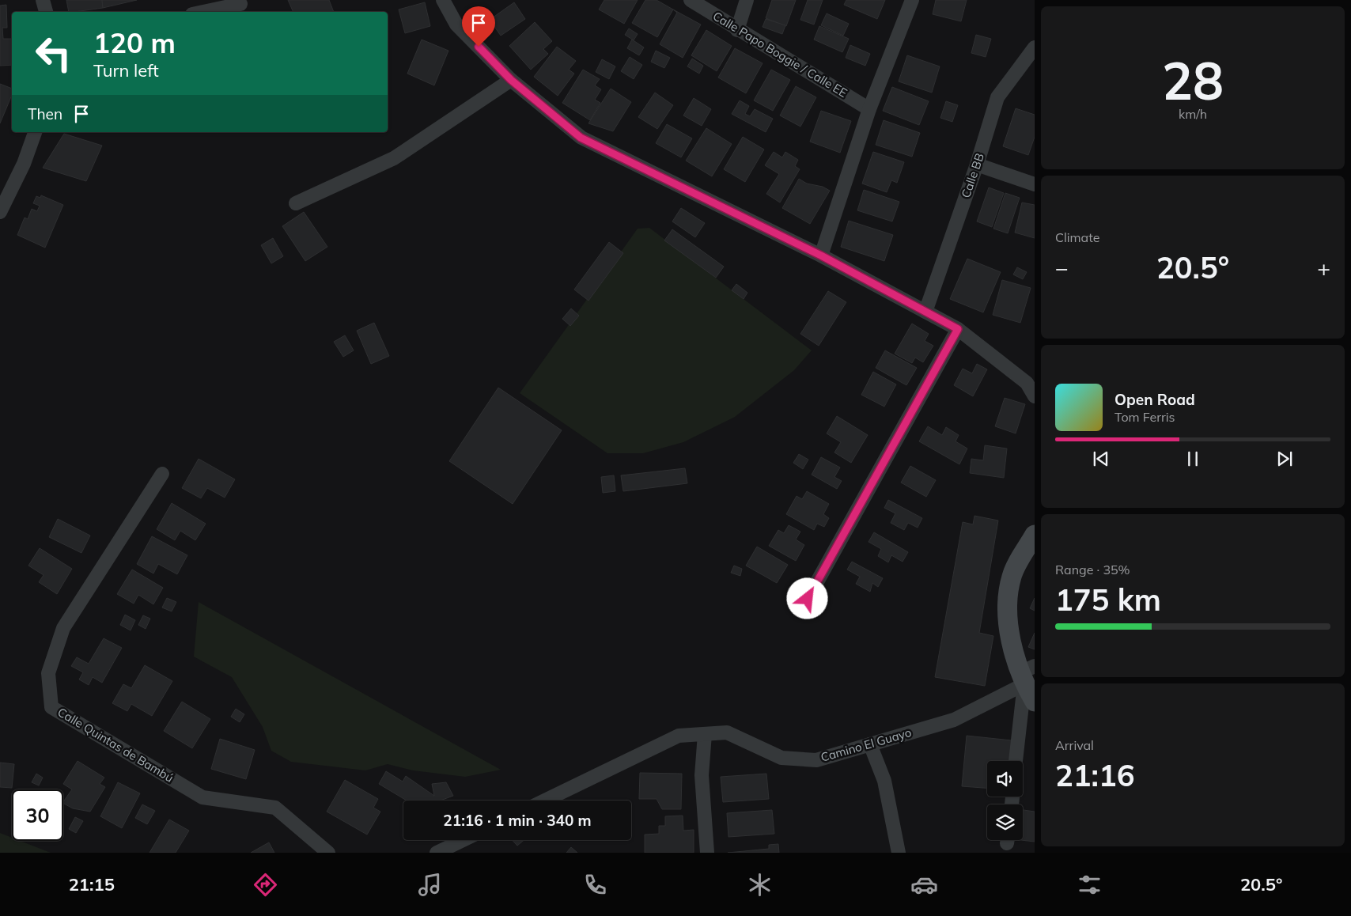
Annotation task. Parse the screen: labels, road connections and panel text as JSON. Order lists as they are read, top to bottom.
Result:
{
  "streets": {
    "street": [
      "Calle Papo Boggie / Calle EE",
      "Calle BB",
      "Calle Quintas de Bambú",
      "Camino El Guayo"
    ]
  },
  "page": {
    "tile": [
      ["28", "km/h"],
      "Climate",
      ["Range · 35%", "175 km"],
      ["Arrival", "21:16"]
    ],
    "turn": ["120 m", "Turn left"],
    "then": "Then",
    "heat": ["−", "20.5°", "+"],
    "song": ["Open Road", "Tom Ferris"],
    "limit": "30",
    "trip": "21:16 · 1 min · 340 m",
    "tabs": ["21:15", "20.5°"]
  }
}
